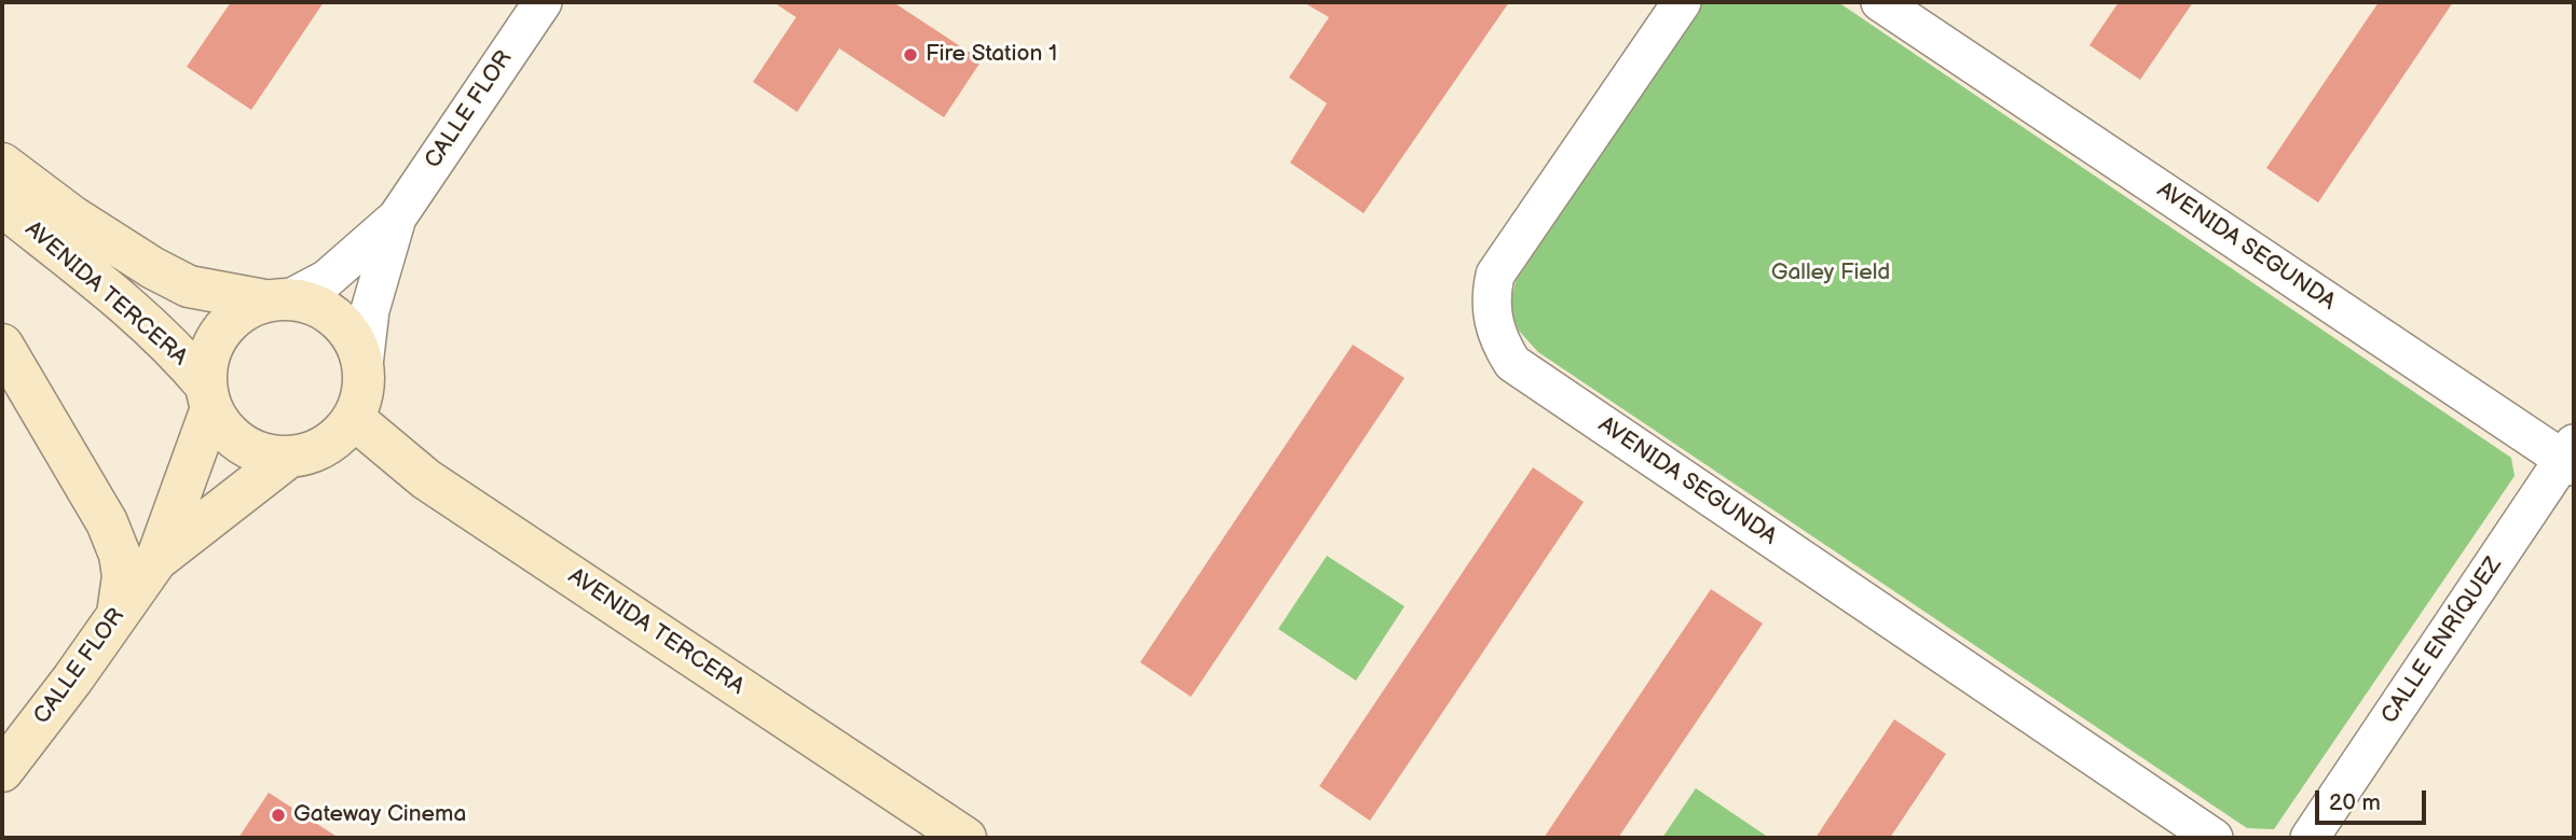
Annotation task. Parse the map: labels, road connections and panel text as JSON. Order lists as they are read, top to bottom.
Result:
{
  "streets": {
    "street": [
      "CALLE FLOR",
      "AVENIDA SEGUNDA",
      "AVENIDA TERCERA",
      "CALLE ENRÍQUEZ"
    ]
  },
  "crossings": [
    ["CALLE FLOR", "AVENIDA TERCERA"],
    ["AVENIDA SEGUNDA", "CALLE ENRÍQUEZ"]
  ],
  "parks": ["Galley Field"],
  "places": ["Fire Station 1", "Gateway Cinema"],
  "scale_bar": "20 m"
}
